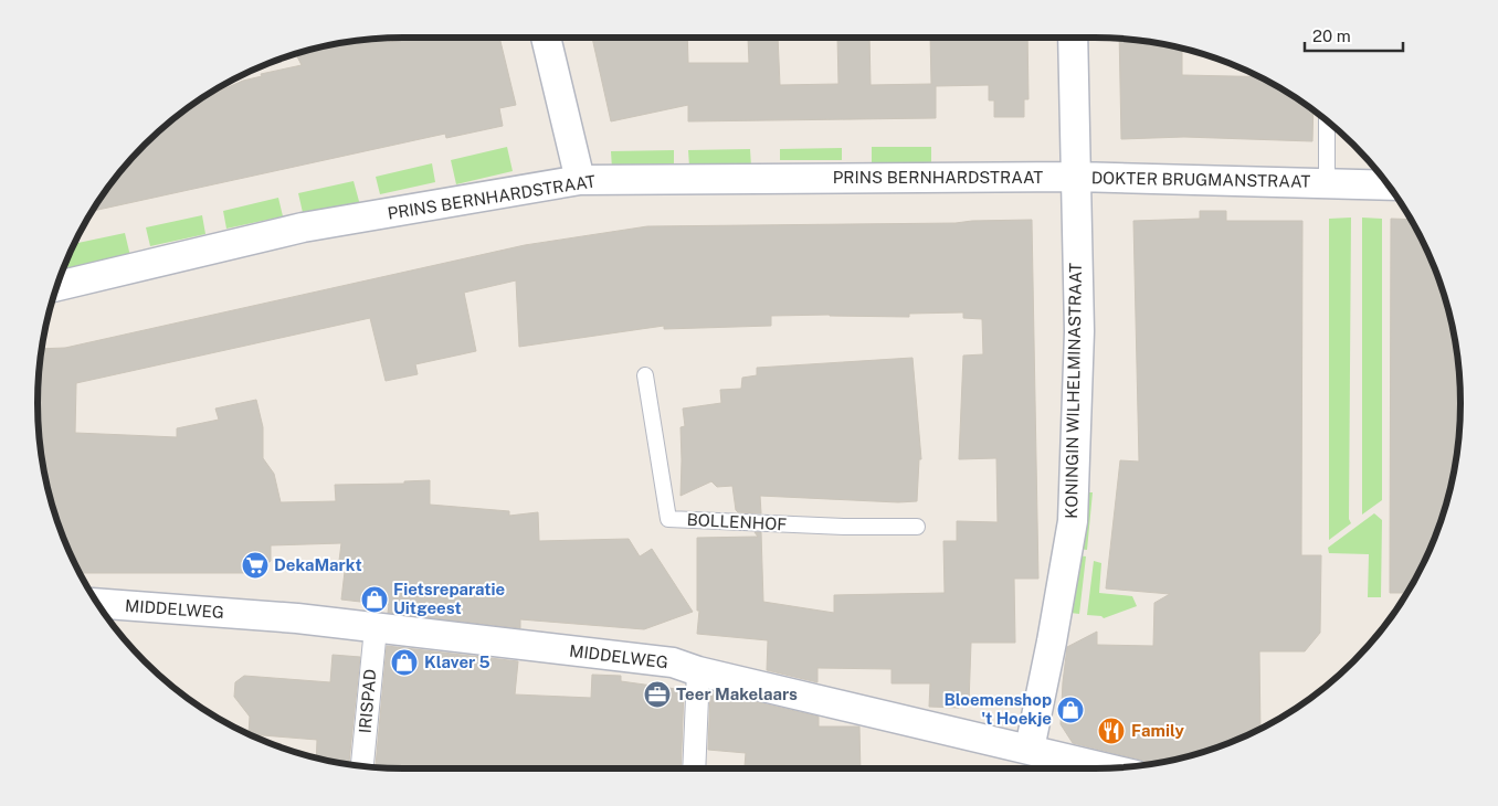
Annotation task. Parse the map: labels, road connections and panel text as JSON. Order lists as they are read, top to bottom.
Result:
{
  "streets": {
    "street": [
      "PRINS BERNHARDSTRAAT",
      "DOKTER BRUGMANSTRAAT",
      "KONINGIN WILHELMINASTRAAT",
      "MIDDELWEG",
      "IRISPAD"
    ],
    "lane": ["BOLLENHOF"]
  },
  "crossings": [
    ["PRINS BERNHARDSTRAAT", "DOKTER BRUGMANSTRAAT"],
    ["PRINS BERNHARDSTRAAT", "KONINGIN WILHELMINASTRAAT"],
    ["DOKTER BRUGMANSTRAAT", "KONINGIN WILHELMINASTRAAT"],
    ["KONINGIN WILHELMINASTRAAT", "MIDDELWEG"],
    ["MIDDELWEG", "IRISPAD"]
  ],
  "places": {
    "supermarket": ["DekaMarkt"],
    "shop": ["Fietsreparatie Uitgeest", "Klaver 5", "Bloemenshop 't Hoekje"],
    "office": ["Teer Makelaars"],
    "restaurant": ["Family"]
  },
  "scale_bar": "20 m"
}
